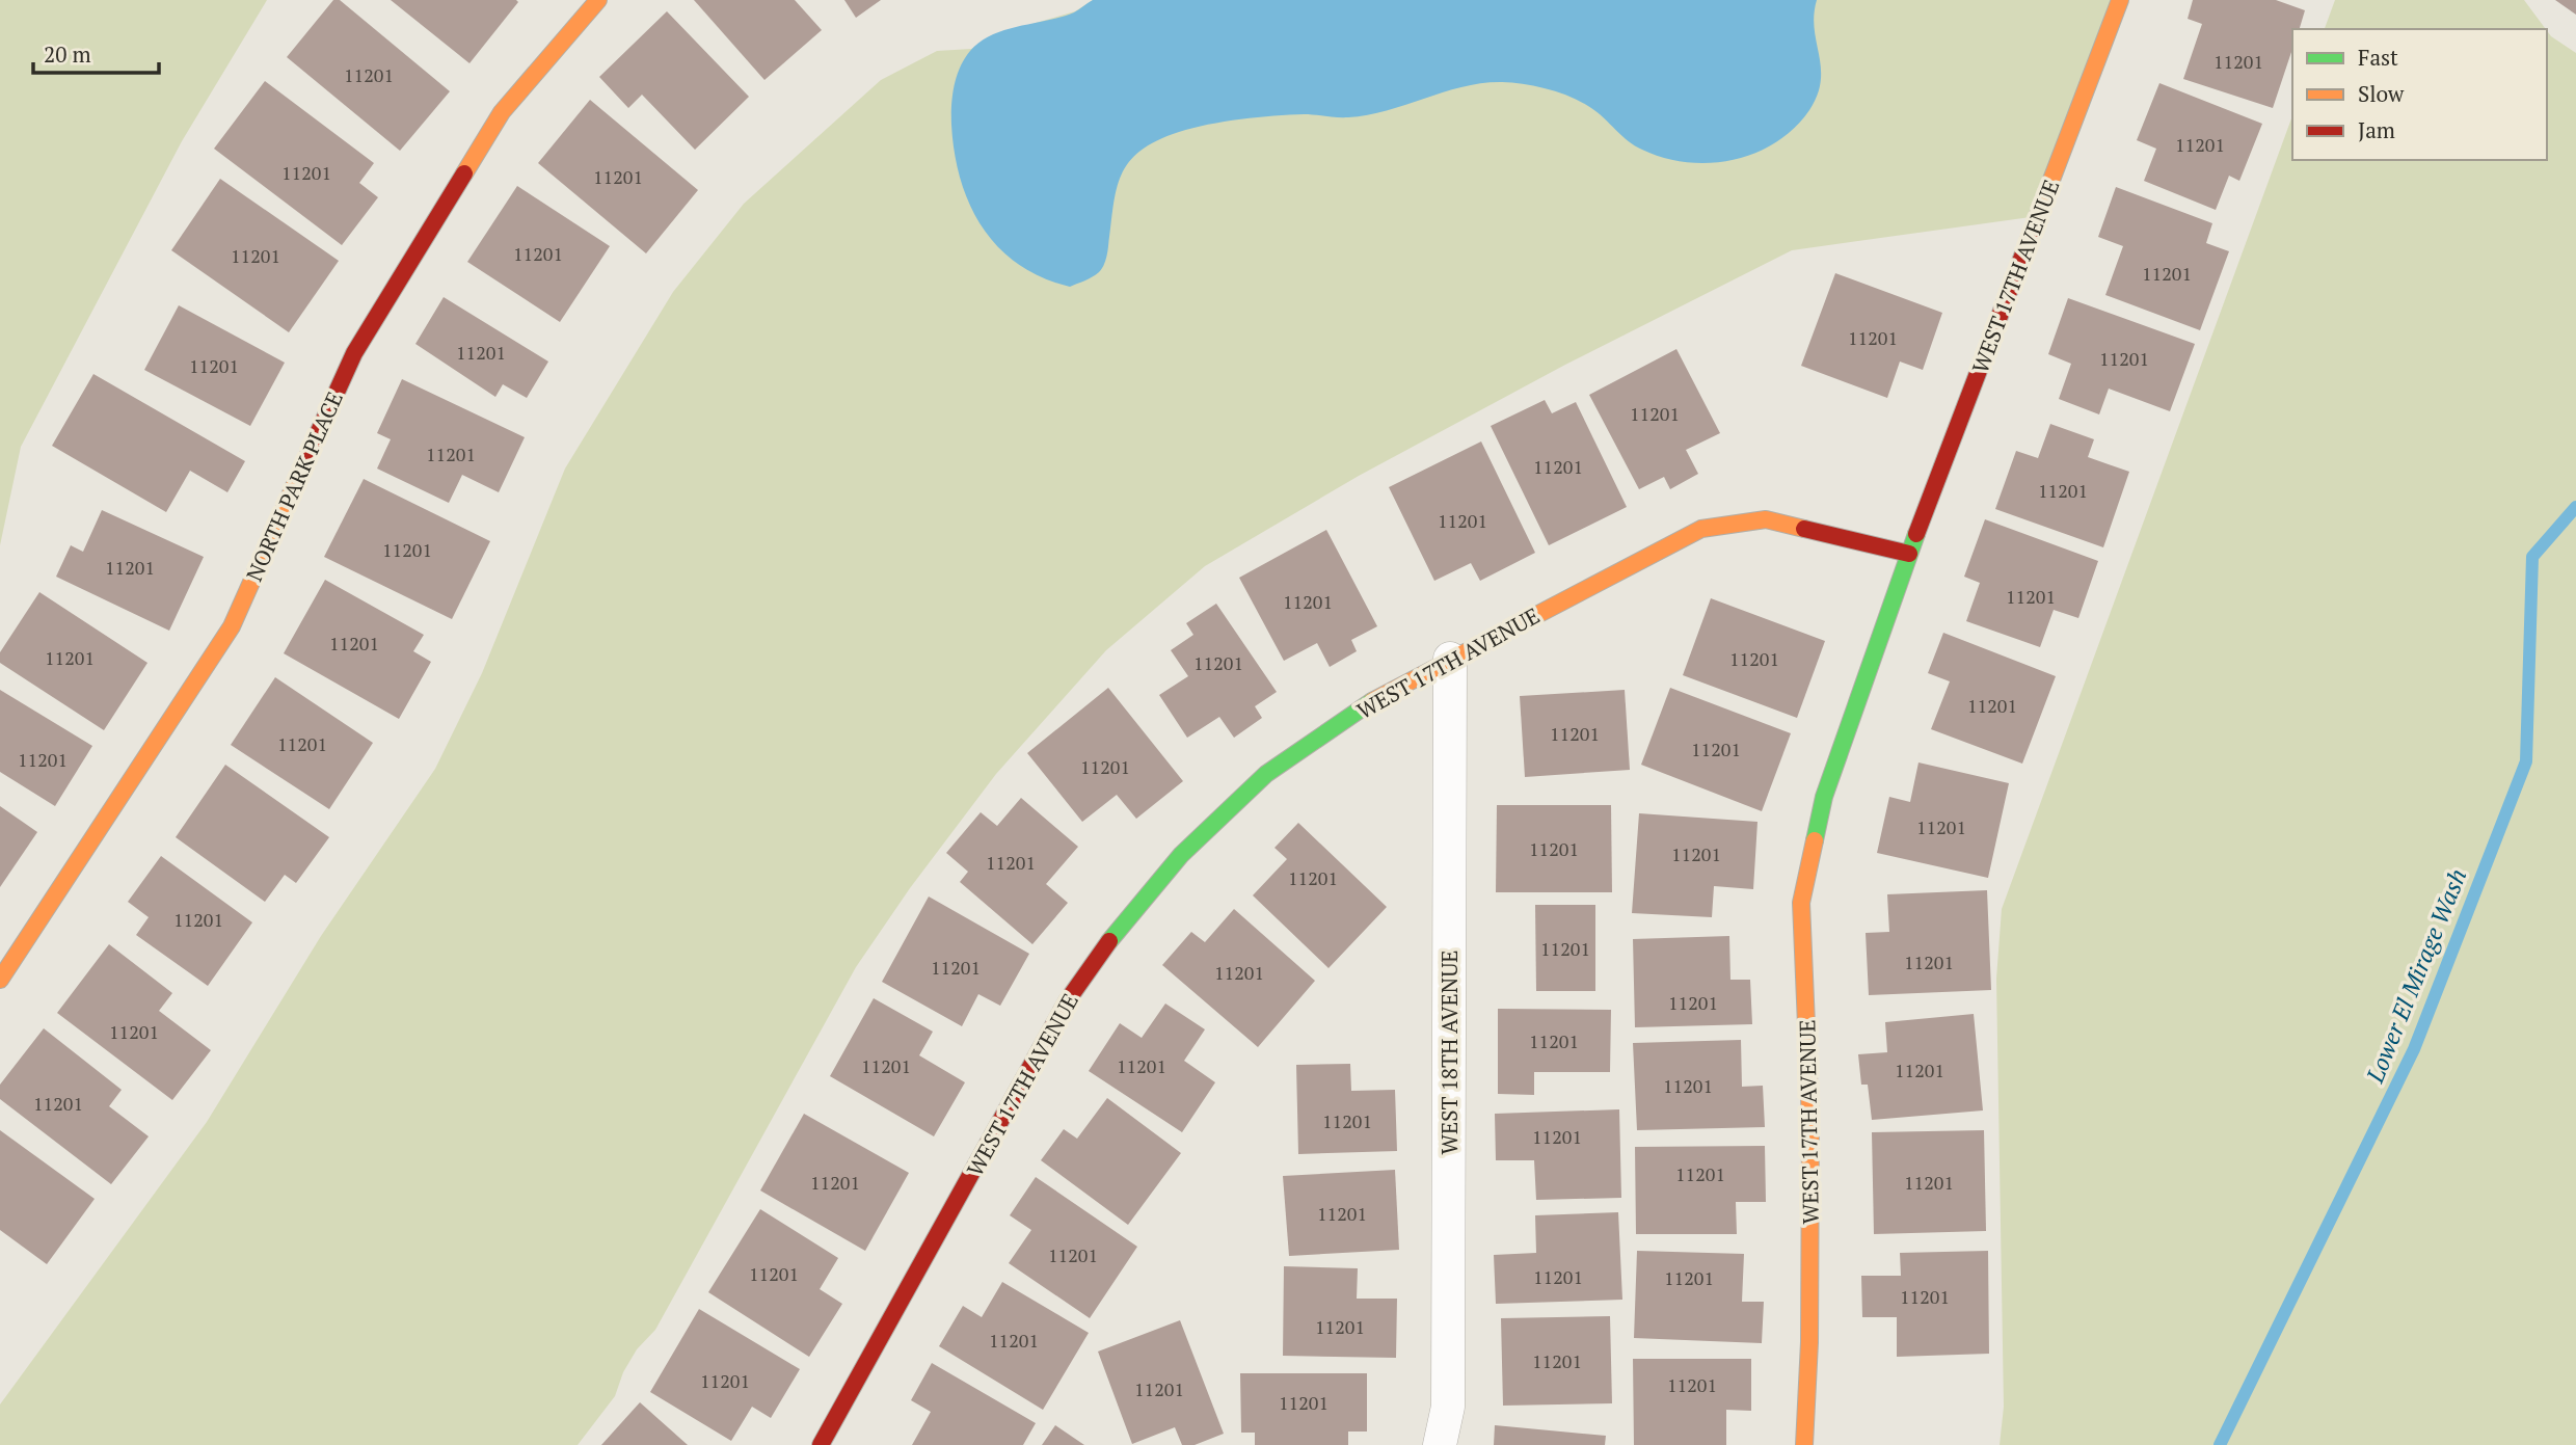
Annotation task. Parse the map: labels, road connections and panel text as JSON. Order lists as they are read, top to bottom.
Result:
{
  "streets": {
    "street": ["WEST 17TH AVENUE", "NORTH PARK PLACE", "WEST 18TH AVENUE"]
  },
  "crossings": [
    ["WEST 17TH AVENUE", "WEST 18TH AVENUE"]
  ],
  "water": ["Lower El Mirage Wash"],
  "house_numbers": [
    "11201",
    "11201",
    "11201",
    "11201",
    "11201",
    "11201",
    "11201",
    "11201",
    "11201",
    "11201",
    "11201",
    "11201",
    "11201",
    "11201",
    "11201",
    "11201",
    "11201",
    "11201",
    "11201",
    "11201",
    "11201",
    "11201",
    "11201",
    "11201",
    "11201",
    "11201",
    "11201",
    "11201",
    "11201",
    "11201",
    "11201",
    "11201",
    "11201",
    "11201",
    "11201",
    "11201",
    "11201",
    "11201",
    "11201",
    "11201",
    "11201",
    "11201",
    "11201",
    "11201",
    "11201",
    "11201",
    "11201",
    "11201",
    "11201",
    "11201",
    "11201",
    "11201",
    "11201",
    "11201",
    "11201",
    "11201",
    "11201",
    "11201",
    "11201",
    "11201",
    "11201",
    "11201",
    "11201",
    "11201",
    "11201",
    "11201",
    "11201"
  ],
  "legend": ["Fast", "Slow", "Jam"],
  "scale_bar": "20 m"
}
